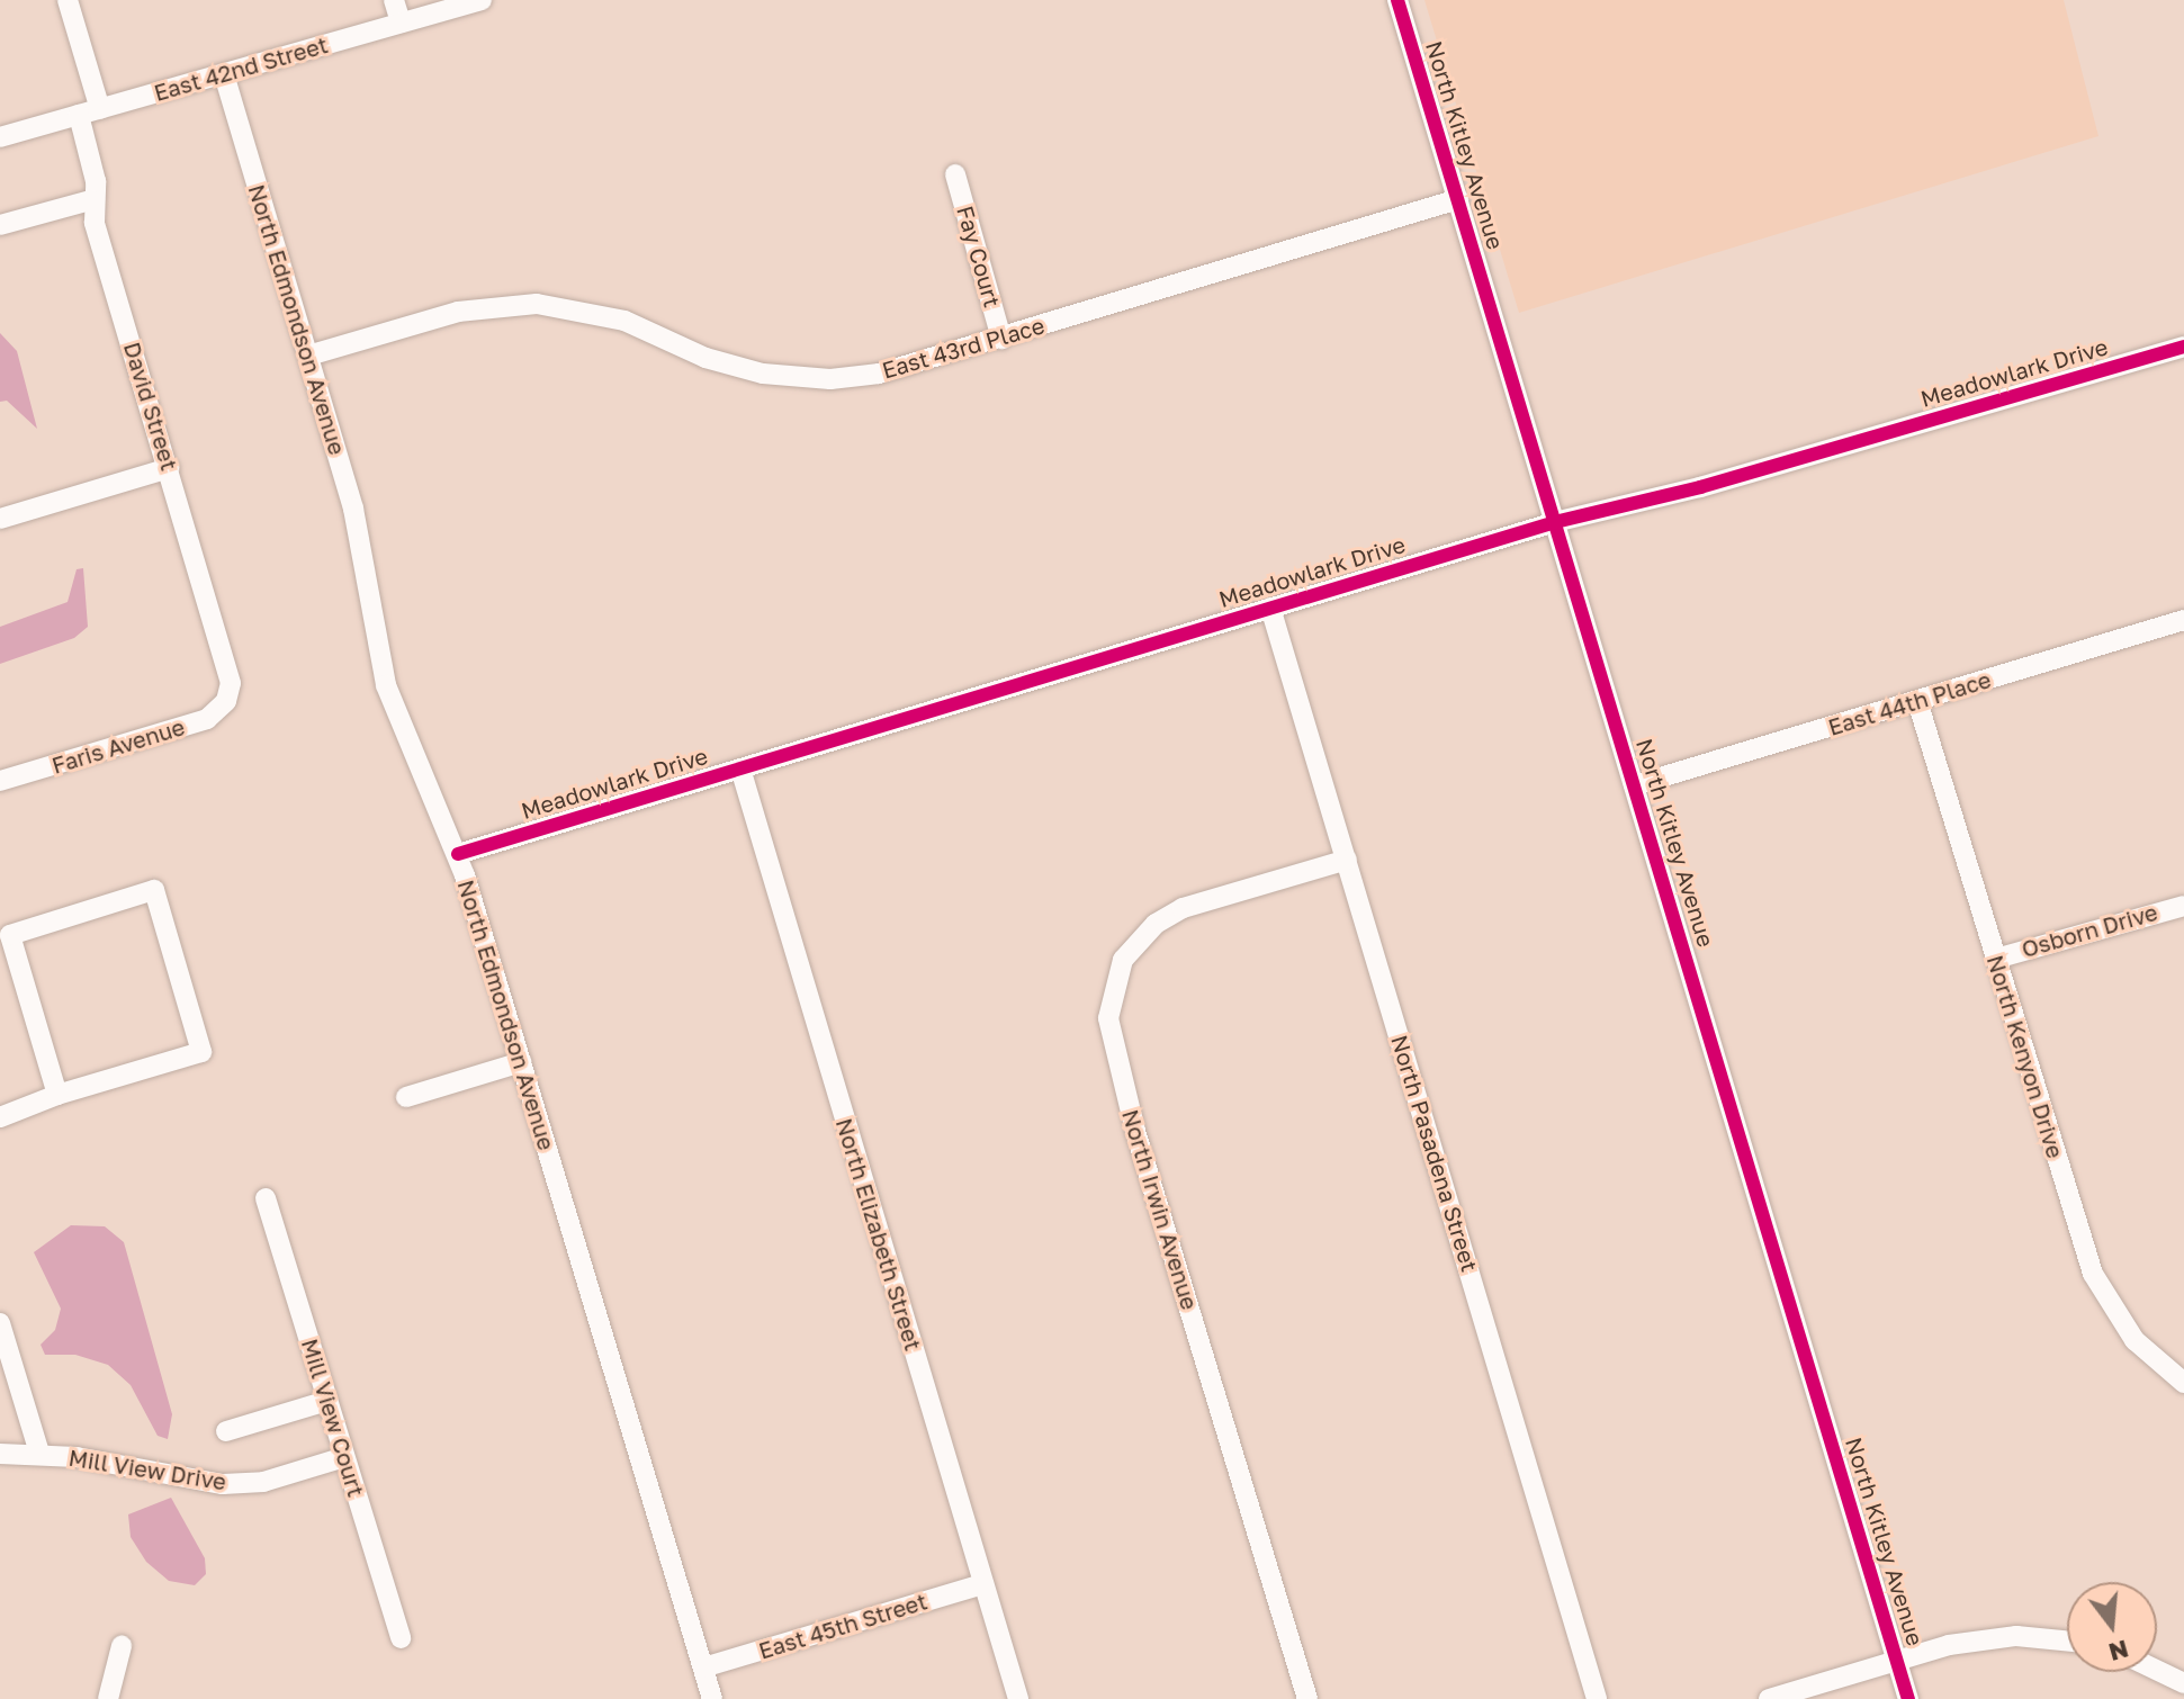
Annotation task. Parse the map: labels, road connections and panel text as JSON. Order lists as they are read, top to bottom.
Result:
{
  "streets": {
    "street": [
      "East 42nd Street",
      "North Kitley Avenue",
      "Fay Court",
      "North Edmondson Avenue",
      "East 43rd Place",
      "Meadowlark Drive",
      "David Street",
      "East 44th Place",
      "Faris Avenue",
      "Osborn Drive",
      "North Kenyon Drive",
      "North Pasadena Street",
      "North Irwin Avenue",
      "North Elizabeth Street",
      "Mill View Court",
      "Mill View Drive",
      "East 45th Street"
    ]
  },
  "crossings": [
    ["East 42nd Street", "North Edmondson Avenue"],
    ["East 42nd Street", "David Street"],
    ["North Kitley Avenue", "East 43rd Place"],
    ["North Kitley Avenue", "Meadowlark Drive"],
    ["North Kitley Avenue", "East 44th Place"],
    ["Fay Court", "East 43rd Place"],
    ["North Edmondson Avenue", "East 43rd Place"],
    ["North Edmondson Avenue", "Meadowlark Drive"],
    ["North Edmondson Avenue", "East 45th Street"],
    ["Meadowlark Drive", "North Pasadena Street"],
    ["Meadowlark Drive", "North Elizabeth Street"],
    ["David Street", "Faris Avenue"],
    ["East 44th Place", "North Kenyon Drive"],
    ["Osborn Drive", "North Kenyon Drive"],
    ["North Pasadena Street", "North Irwin Avenue"],
    ["North Elizabeth Street", "East 45th Street"],
    ["Mill View Court", "Mill View Drive"]
  ],
  "north": "bottom"
}
